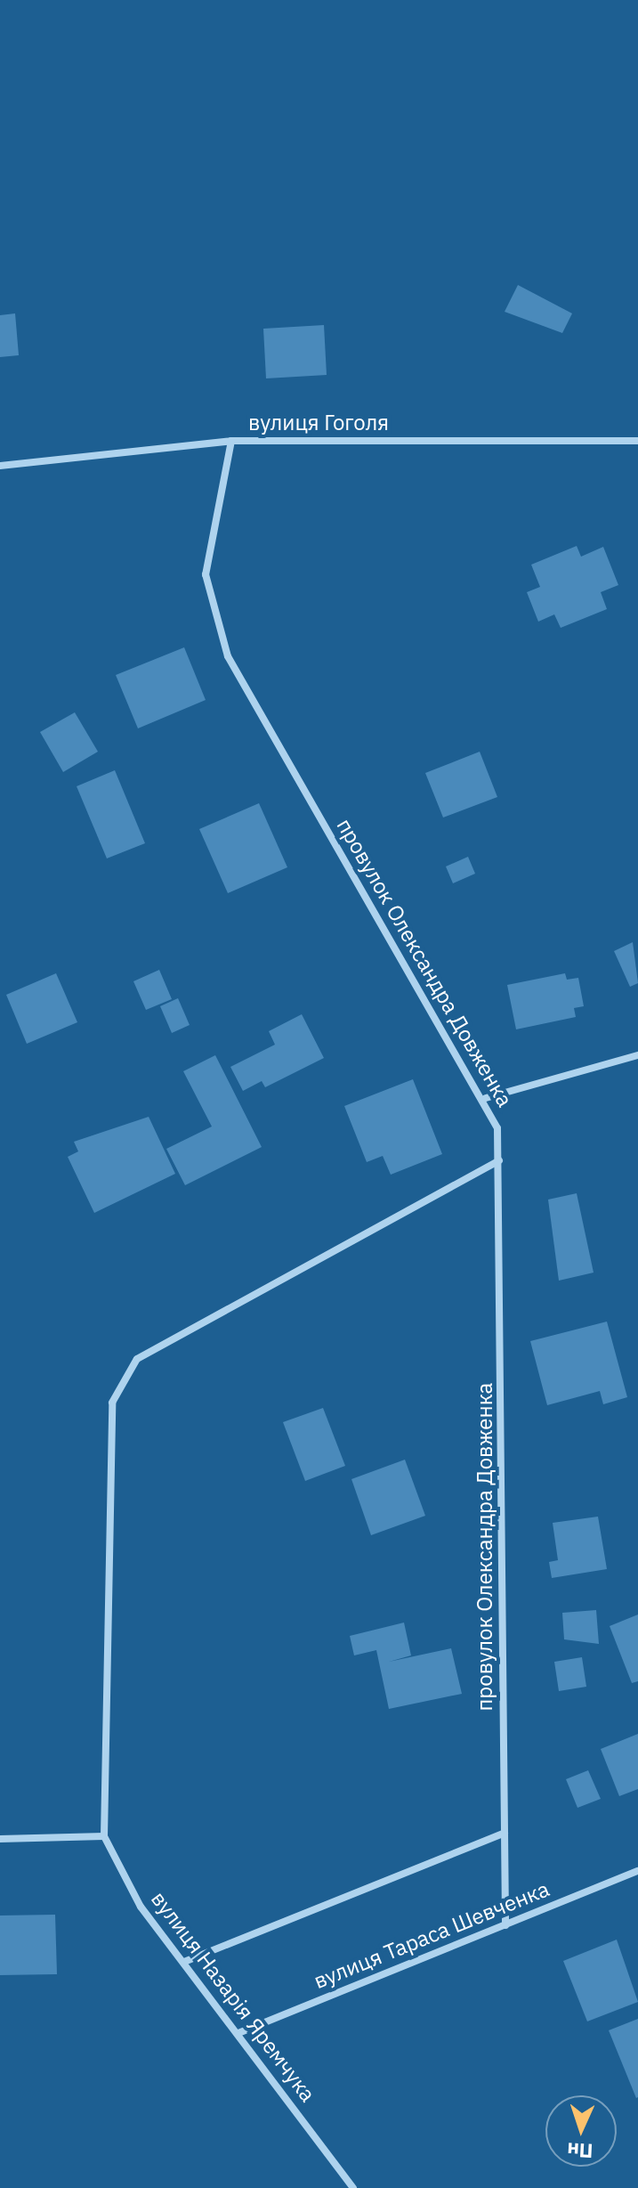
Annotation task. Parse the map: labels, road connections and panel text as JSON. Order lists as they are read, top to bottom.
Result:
{
  "streets": {
    "street": [
      "вулиця Гоголя",
      "провулок Олександра Довженка",
      "вулиця Тараса Шевченка",
      "вулиця Назарія Яремчука"
    ]
  },
  "crossings": [
    ["вулиця Гоголя", "провулок Олександра Довженка"],
    ["провулок Олександра Довженка", "вулиця Тараса Шевченка"],
    ["вулиця Тараса Шевченка", "вулиця Назарія Яремчука"]
  ],
  "north": "bottom"
}
